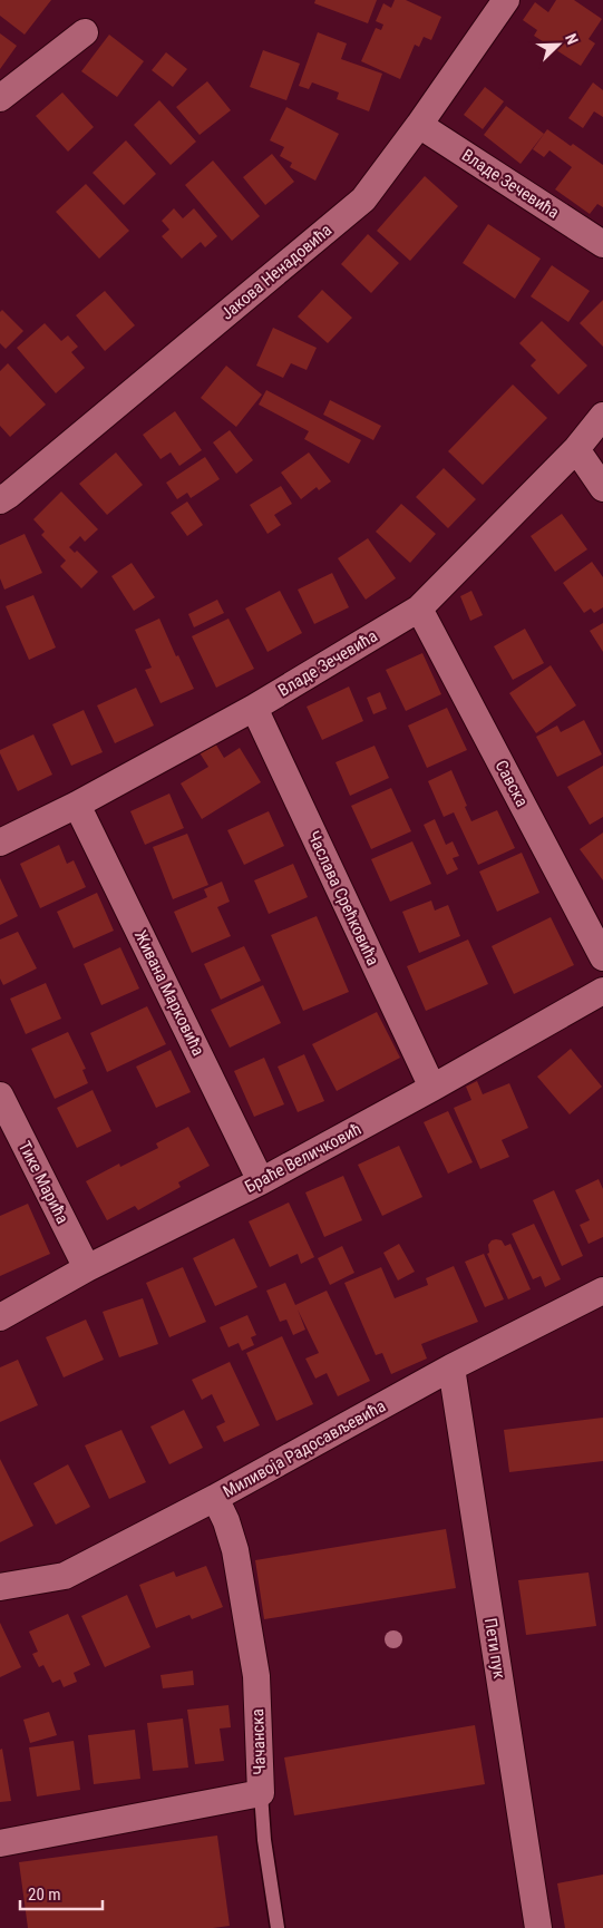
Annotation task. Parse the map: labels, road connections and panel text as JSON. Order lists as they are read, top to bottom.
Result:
{
  "streets": {
    "street": [
      "Владе Зечевића",
      "Јакова Ненадовића",
      "Савска",
      "Часлава Срећковића",
      "Живана Марковића",
      "Браће Величковић",
      "Тике Марића",
      "Миливоја Радосављевића",
      "Пети пук",
      "Чачанска"
    ]
  },
  "crossings": [
    ["Владе Зечевића", "Јакова Ненадовића"],
    ["Владе Зечевића", "Савска"],
    ["Владе Зечевића", "Часлава Срећковића"],
    ["Владе Зечевића", "Живана Марковића"],
    ["Часлава Срећковића", "Браће Величковић"],
    ["Живана Марковића", "Браће Величковић"],
    ["Браће Величковић", "Тике Марића"],
    ["Миливоја Радосављевића", "Пети пук"],
    ["Миливоја Радосављевића", "Чачанска"]
  ],
  "scale_bar": "20 m",
  "north": "top right"
}
